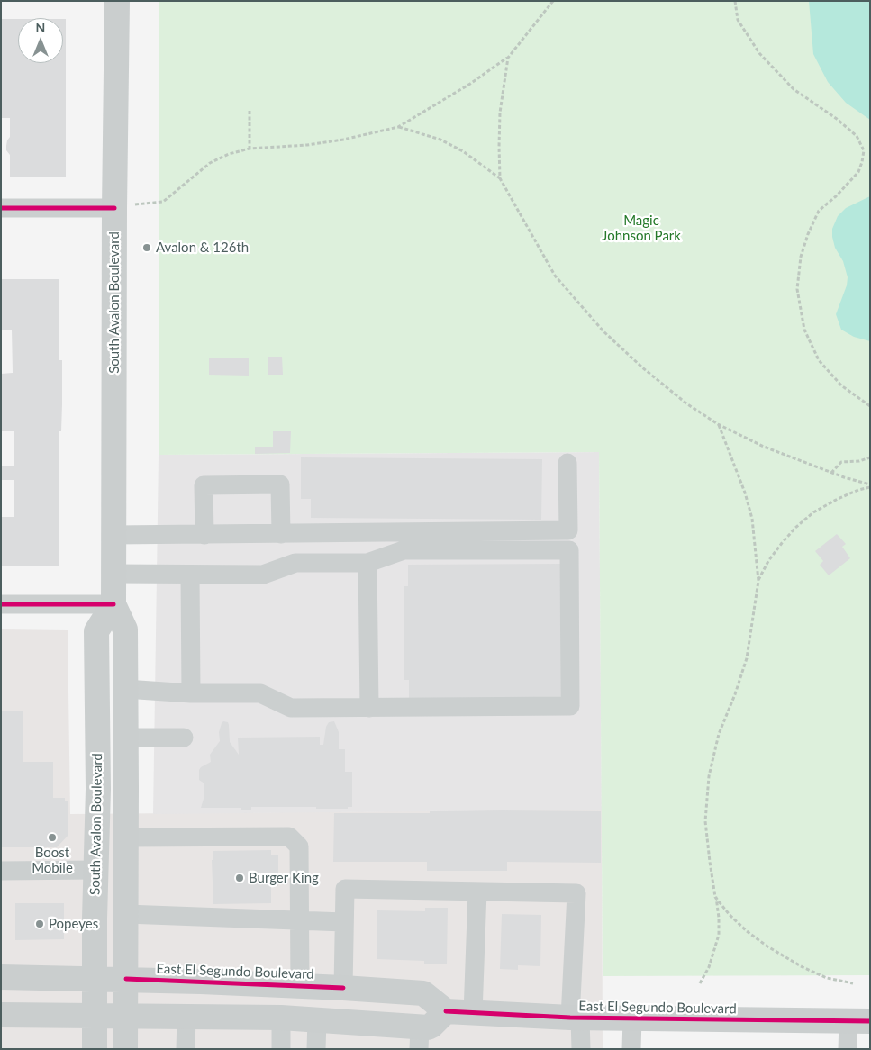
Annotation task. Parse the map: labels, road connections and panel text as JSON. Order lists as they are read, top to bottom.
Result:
{
  "streets": {
    "main road": ["South Avalon Boulevard", "East El Segundo Boulevard"]
  },
  "crossings": [
    ["South Avalon Boulevard", "East El Segundo Boulevard"]
  ],
  "parks": ["Magic Johnson Park"],
  "places": [
    "Avalon & 126th",
    "Boost Mobile",
    "Burger King",
    "Popeyes"
  ],
  "north": "top"
}
